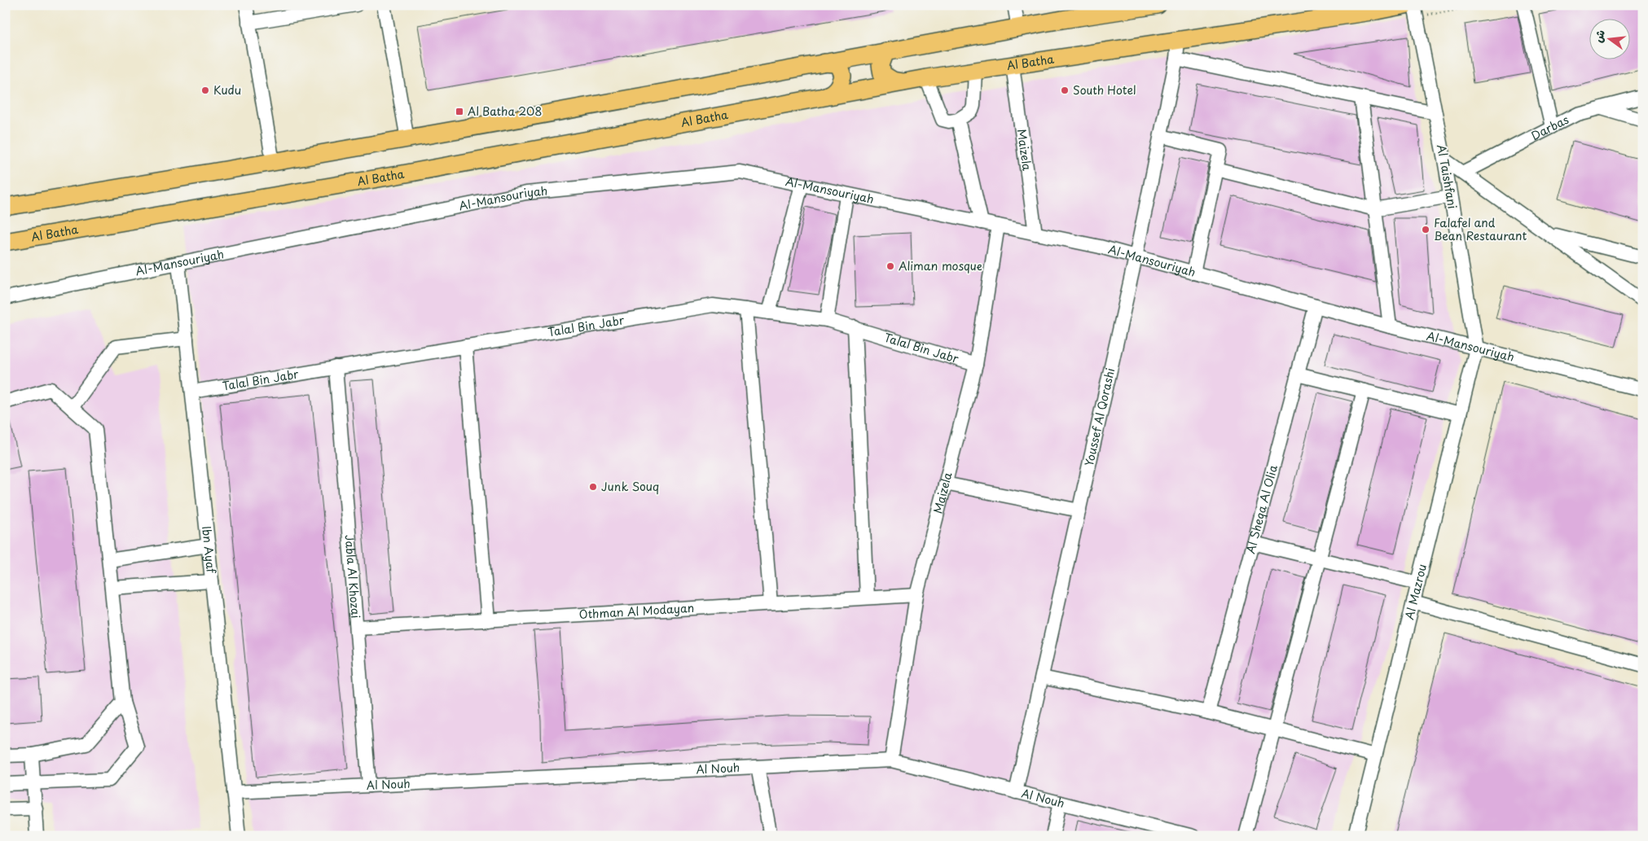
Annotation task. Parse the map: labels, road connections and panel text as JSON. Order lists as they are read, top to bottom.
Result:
{
  "streets": {
    "main road": ["Al Batha"],
    "street": [
      "Darbas",
      "Maizela",
      "Al Taishfani",
      "Al-Mansouriyah",
      "Talal Bin Jabr",
      "Youssef Al Qorashi",
      "Al Sheqa Al Olia",
      "Ibn Ayaf",
      "Jabla Al Khozai",
      "Al Mazrou",
      "Othman Al Modayan",
      "Al Nouh"
    ]
  },
  "crossings": [
    ["Al Batha", "Maizela"],
    ["Al Batha", "Al Taishfani"],
    ["Al Batha", "Youssef Al Qorashi"],
    ["Maizela", "Al-Mansouriyah"],
    ["Maizela", "Talal Bin Jabr"],
    ["Maizela", "Othman Al Modayan"],
    ["Maizela", "Al Nouh"],
    ["Al Taishfani", "Al-Mansouriyah"],
    ["Al Taishfani", "Al Mazrou"],
    ["Al-Mansouriyah", "Youssef Al Qorashi"],
    ["Al-Mansouriyah", "Al Sheqa Al Olia"],
    ["Al-Mansouriyah", "Ibn Ayaf"],
    ["Al-Mansouriyah", "Al Mazrou"],
    ["Talal Bin Jabr", "Ibn Ayaf"],
    ["Talal Bin Jabr", "Jabla Al Khozai"],
    ["Youssef Al Qorashi", "Al Nouh"],
    ["Ibn Ayaf", "Al Nouh"],
    ["Jabla Al Khozai", "Othman Al Modayan"],
    ["Jabla Al Khozai", "Al Nouh"]
  ],
  "places": {
    "other": [
      "Kudu",
      "South Hotel",
      "Falafel and Bean Restaurant",
      "Aliman mosque",
      "Junk Souq"
    ],
    "transit": ["Al Batha 208"]
  },
  "north": "left"
}
